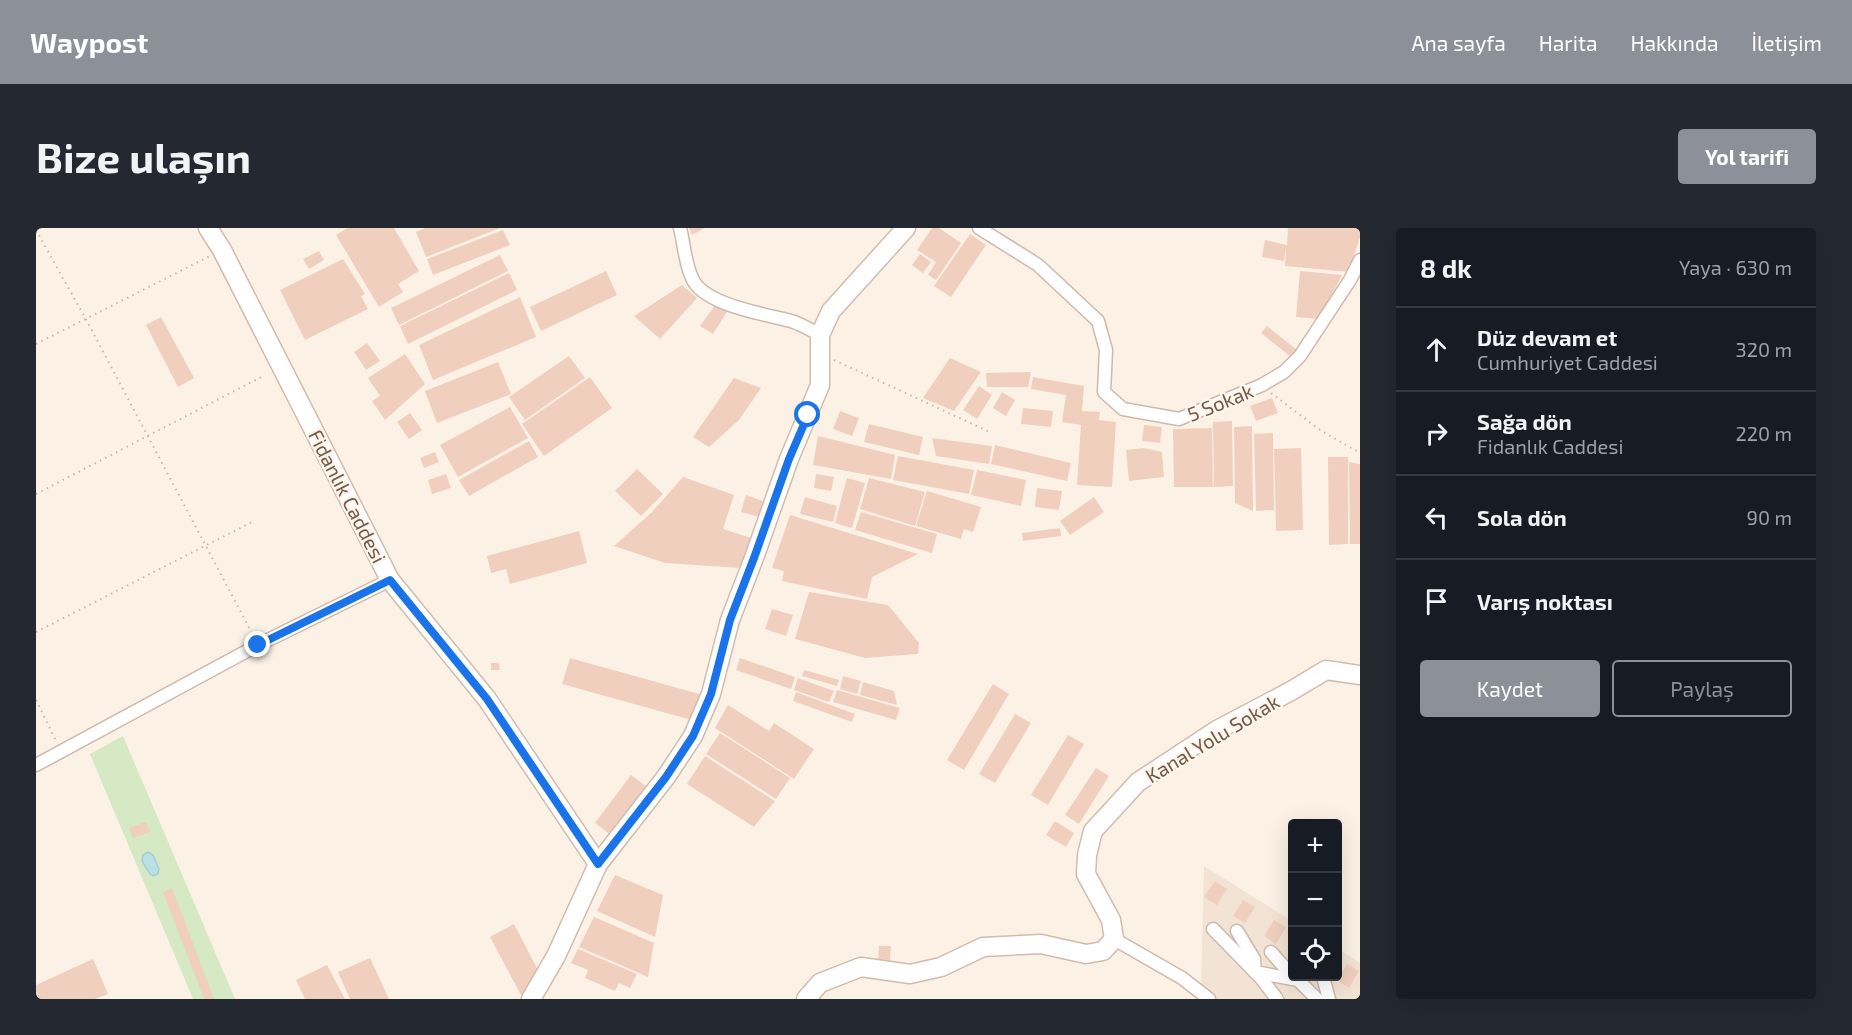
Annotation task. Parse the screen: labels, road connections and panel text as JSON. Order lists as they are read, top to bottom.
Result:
{
  "streets": {
    "street": ["5 Sokak", "Fidanlık Caddesi", "Kanal Yolu Sokak"]
  },
  "page": {
    "header": "Waypost",
    "nav": [
      "Ana sayfa",
      "Harita",
      "Hakkında",
      "İletişim"
    ],
    "buttons": [
      "Yol tarifi",
      ["Kaydet", "Paylaş"]
    ],
    "title": "Bize ulaşın",
    "heading": ["8 dk", "Yaya · 630 m"],
    "list": [
      ["Düz devam et", "Cumhuriyet Caddesi", "320 m"],
      ["Sağa dön", "Fidanlık Caddesi", "220 m"],
      ["Sola dön", "90 m"],
      "Varış noktası"
    ],
    "map_buttons": ["+", "−"]
  }
}
